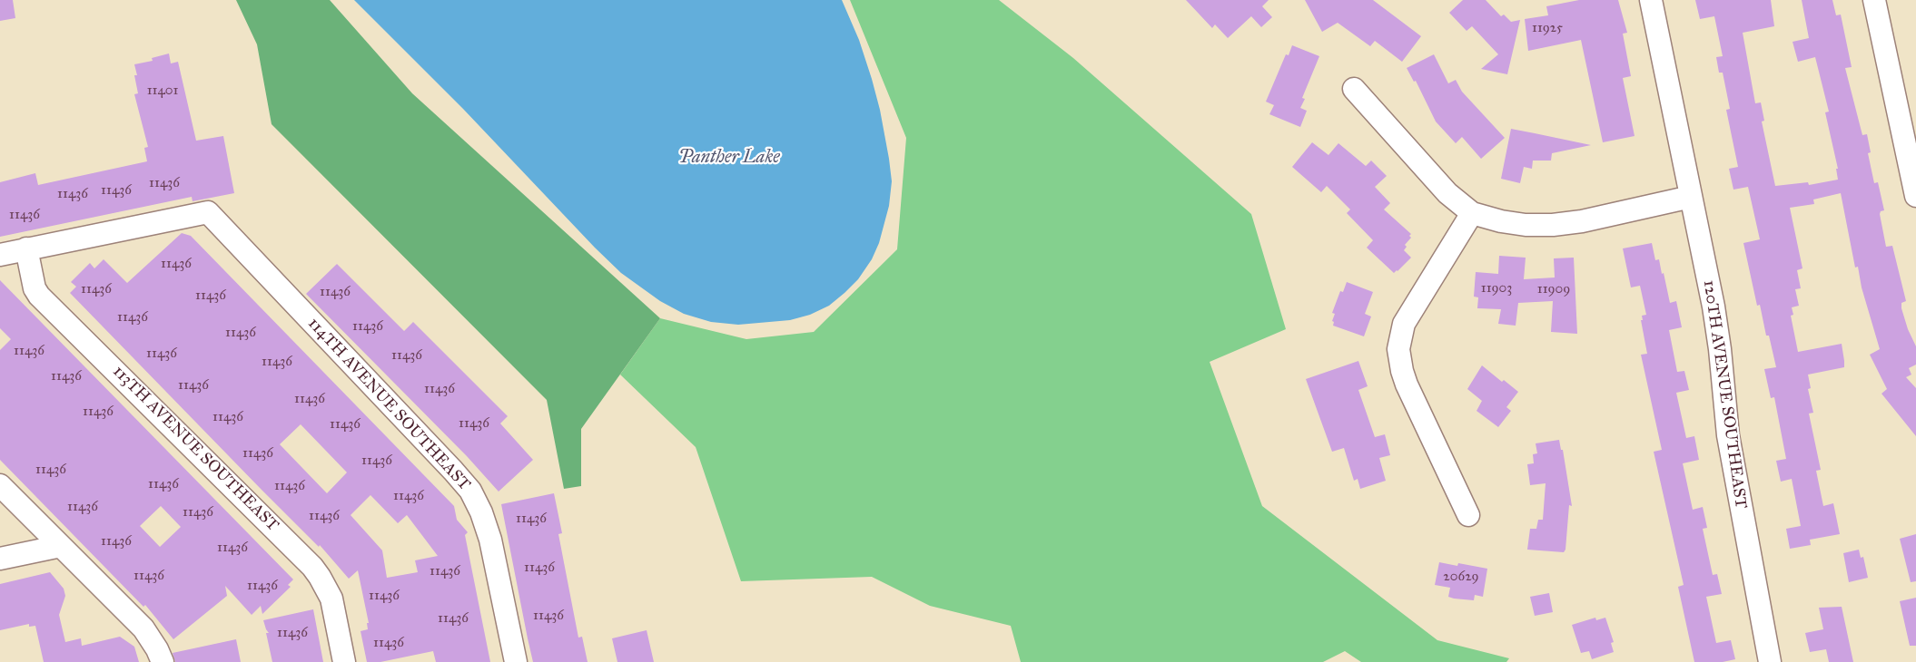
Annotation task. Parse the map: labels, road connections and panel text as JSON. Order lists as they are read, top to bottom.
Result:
{
  "streets": {
    "street": ["120TH AVENUE SOUTHEAST", "114TH AVENUE SOUTHEAST", "113TH AVENUE SOUTHEAST"]
  },
  "crossings": [
    ["114TH AVENUE SOUTHEAST", "113TH AVENUE SOUTHEAST"]
  ],
  "water": ["Panther Lake"],
  "house_numbers": [
    "11925",
    "11401",
    "11436",
    "11436",
    "11436",
    "11436",
    "11436",
    "11903",
    "11436",
    "11909",
    "11436",
    "11436",
    "11436",
    "11436",
    "11436",
    "11436",
    "11436",
    "11436",
    "11436",
    "11436",
    "11436",
    "11436",
    "11436",
    "11436",
    "11436",
    "11436",
    "11436",
    "11436",
    "11436",
    "11436",
    "11436",
    "11436",
    "11436",
    "11436",
    "11436",
    "11436",
    "11436",
    "11436",
    "11436",
    "11436",
    "11436",
    "11436",
    "20629",
    "11436",
    "11436",
    "11436",
    "11436",
    "11436",
    "11436"
  ]
}
